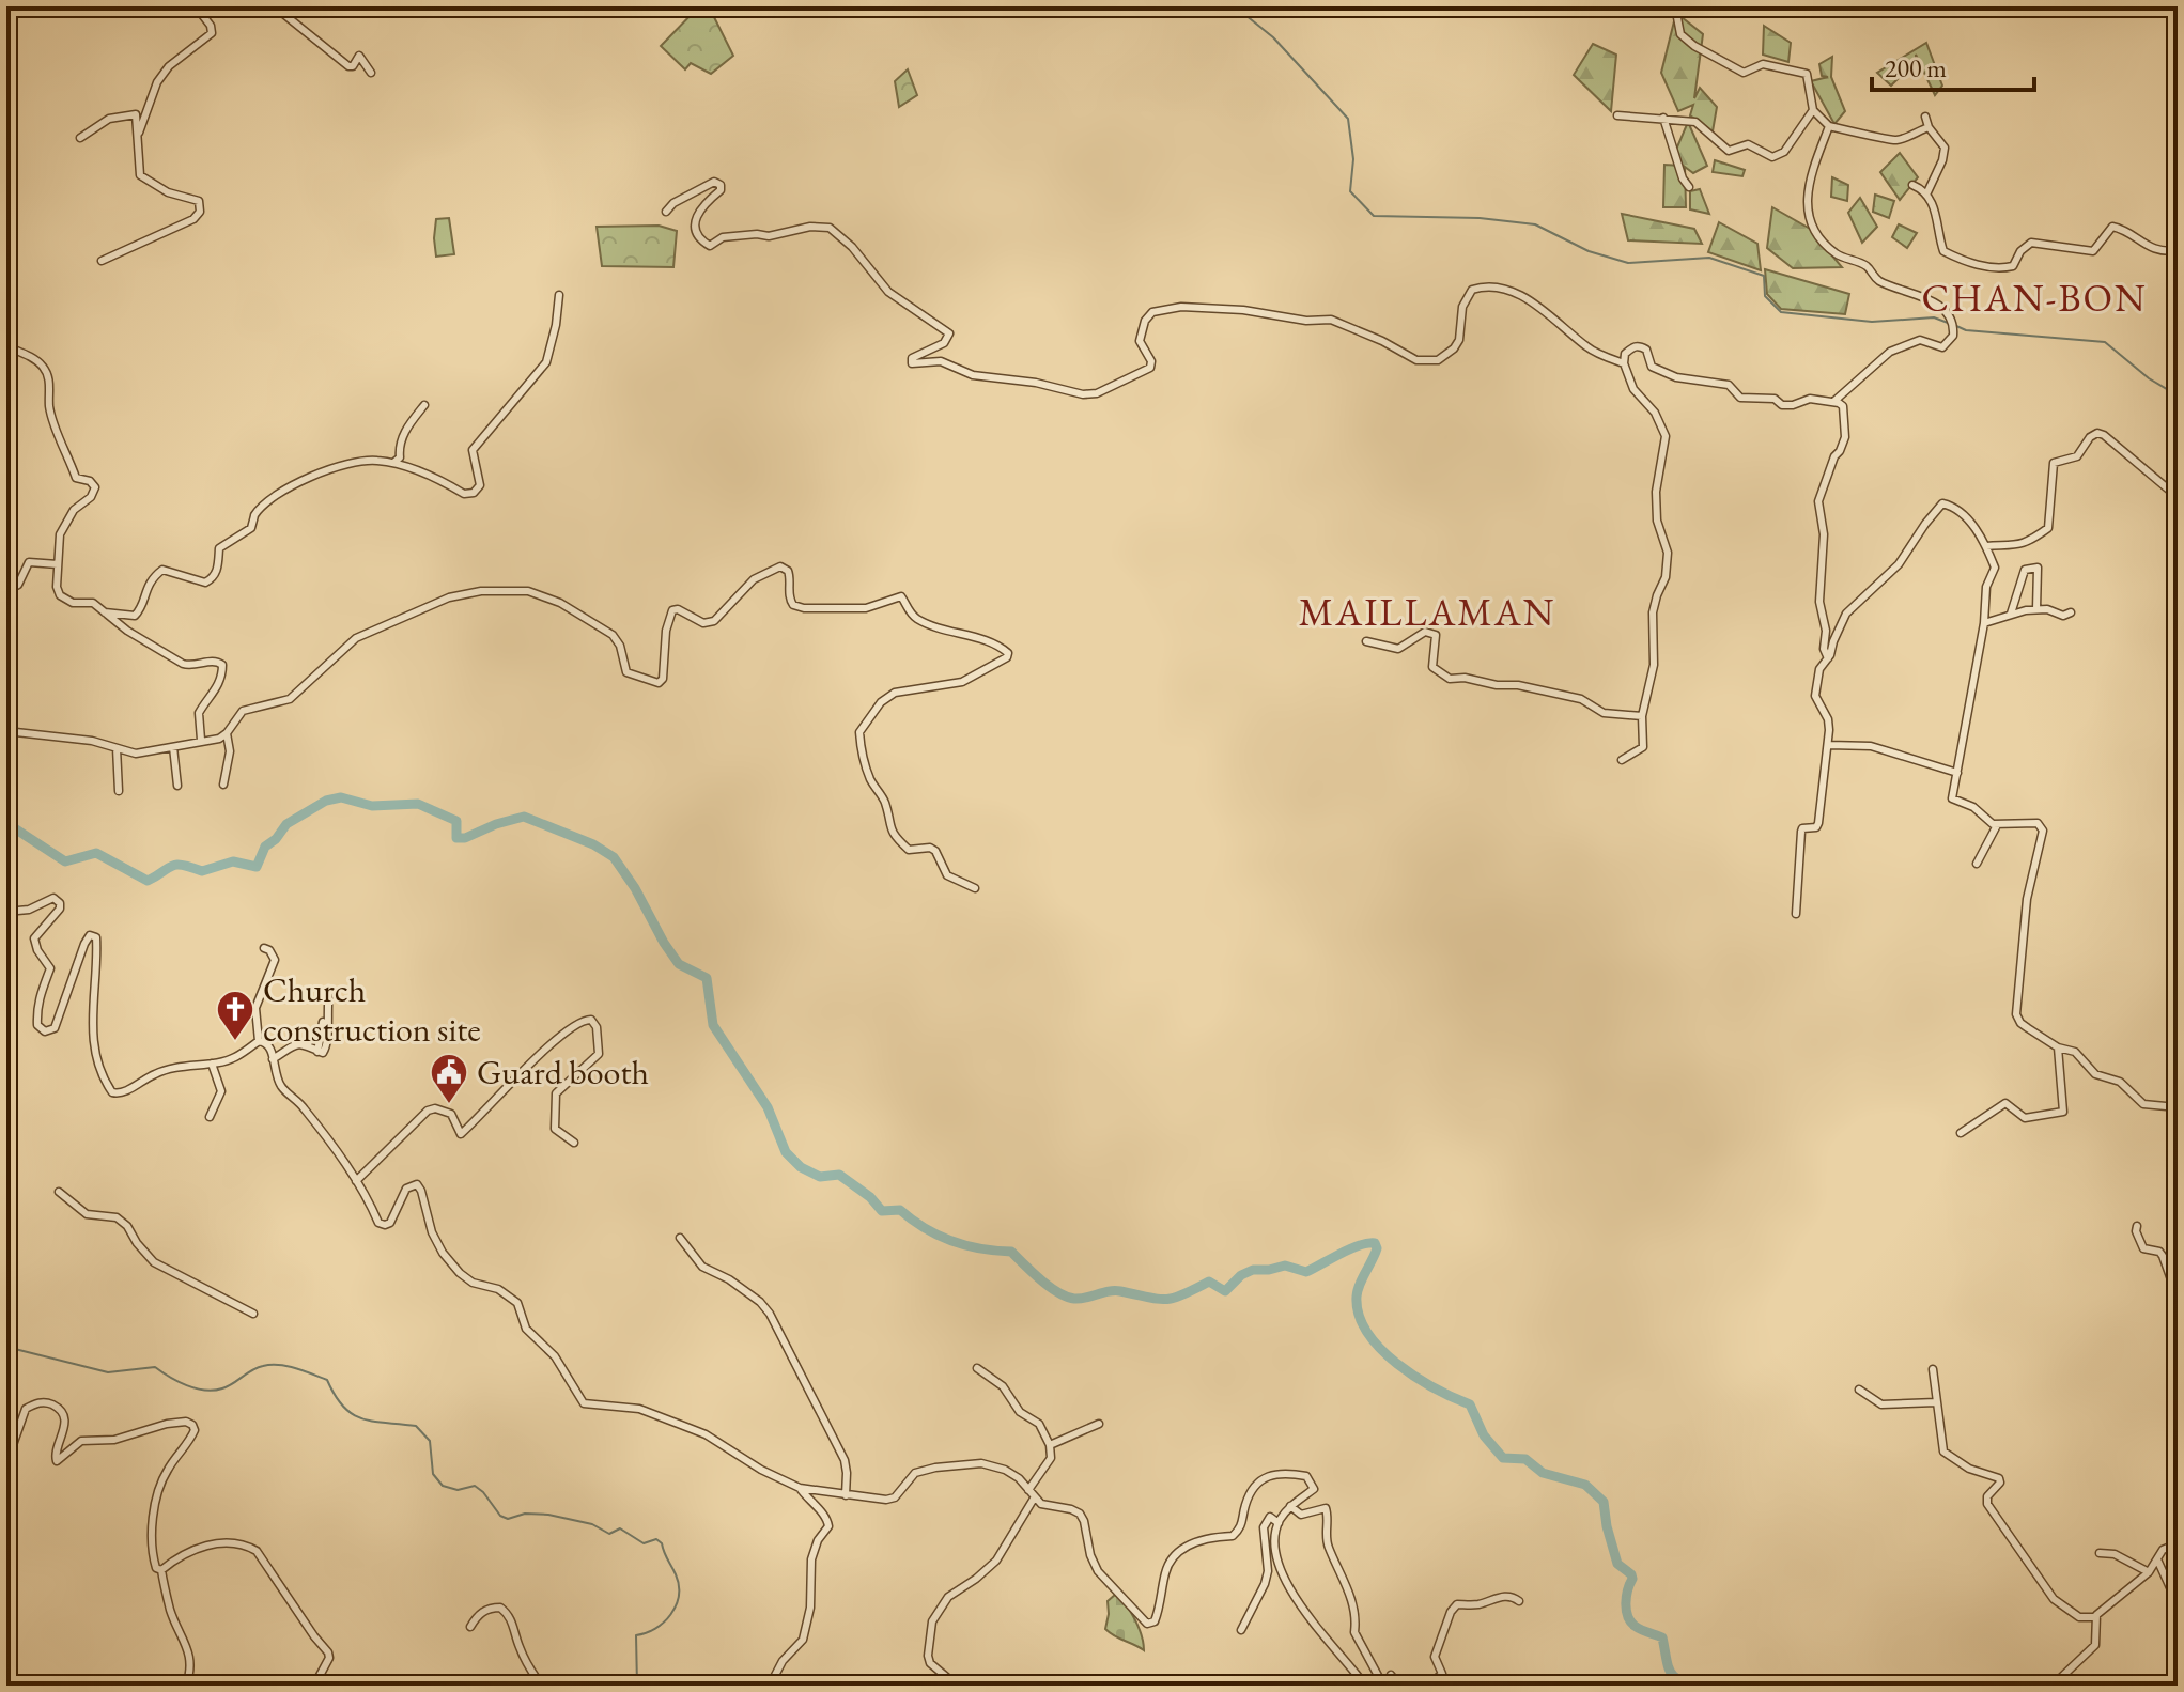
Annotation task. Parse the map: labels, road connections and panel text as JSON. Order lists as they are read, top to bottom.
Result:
{
  "districts": ["CHAN-BON", "MAILLAMAN"],
  "places": {
    "church": ["Church construction site"],
    "public building": ["Guard booth"]
  },
  "scale_bar": "200 m"
}
